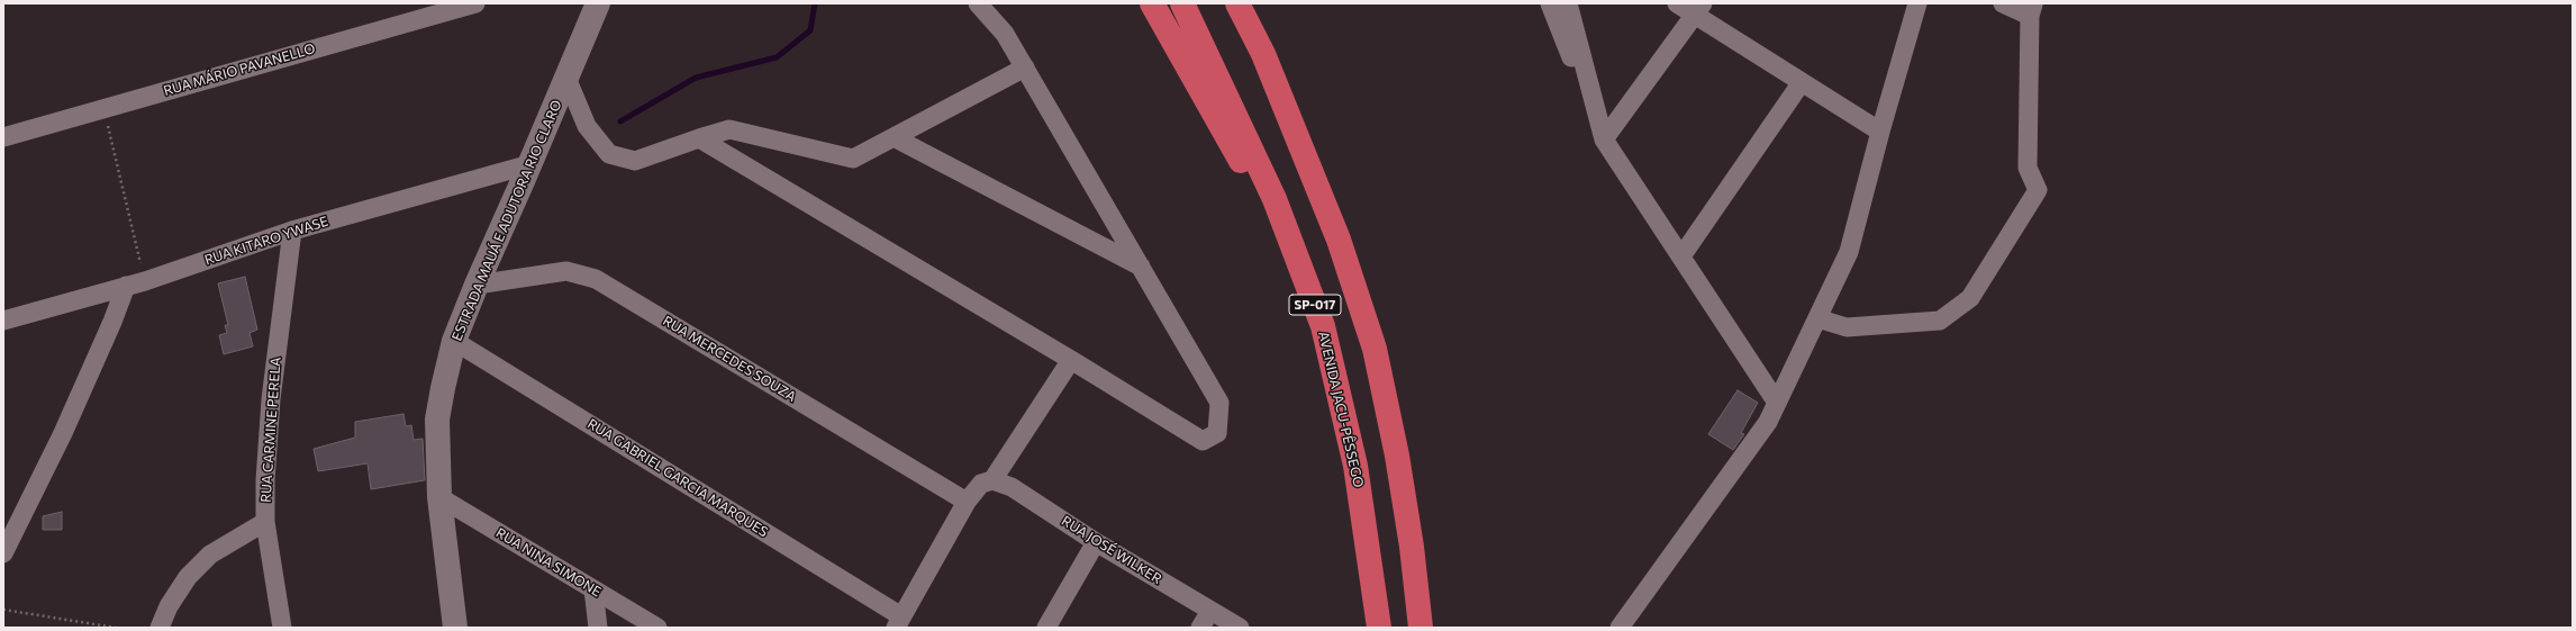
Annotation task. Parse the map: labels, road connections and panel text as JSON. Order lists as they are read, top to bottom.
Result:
{
  "streets": {
    "highway": ["SP-017", "AVENIDA JACU-PÊSSEGO"],
    "main road": ["ESTRADA MAUÁ E ADUTORA RIO CLARO"],
    "street": [
      "RUA MÁRIO PAVANELLO",
      "RUA KITARO YWASE",
      "RUA MERCEDES SOUZA",
      "RUA CARMINE PERELA",
      "RUA GABRIEL GARCIA MARQUES",
      "RUA JOSÉ WILKER",
      "RUA NINA SIMONE"
    ]
  },
  "crossings": [
    ["ESTRADA MAUÁ E ADUTORA RIO CLARO", "RUA KITARO YWASE"],
    ["ESTRADA MAUÁ E ADUTORA RIO CLARO", "RUA MERCEDES SOUZA"],
    ["ESTRADA MAUÁ E ADUTORA RIO CLARO", "RUA GABRIEL GARCIA MARQUES"],
    ["ESTRADA MAUÁ E ADUTORA RIO CLARO", "RUA NINA SIMONE"],
    ["RUA KITARO YWASE", "RUA CARMINE PERELA"]
  ]
}
